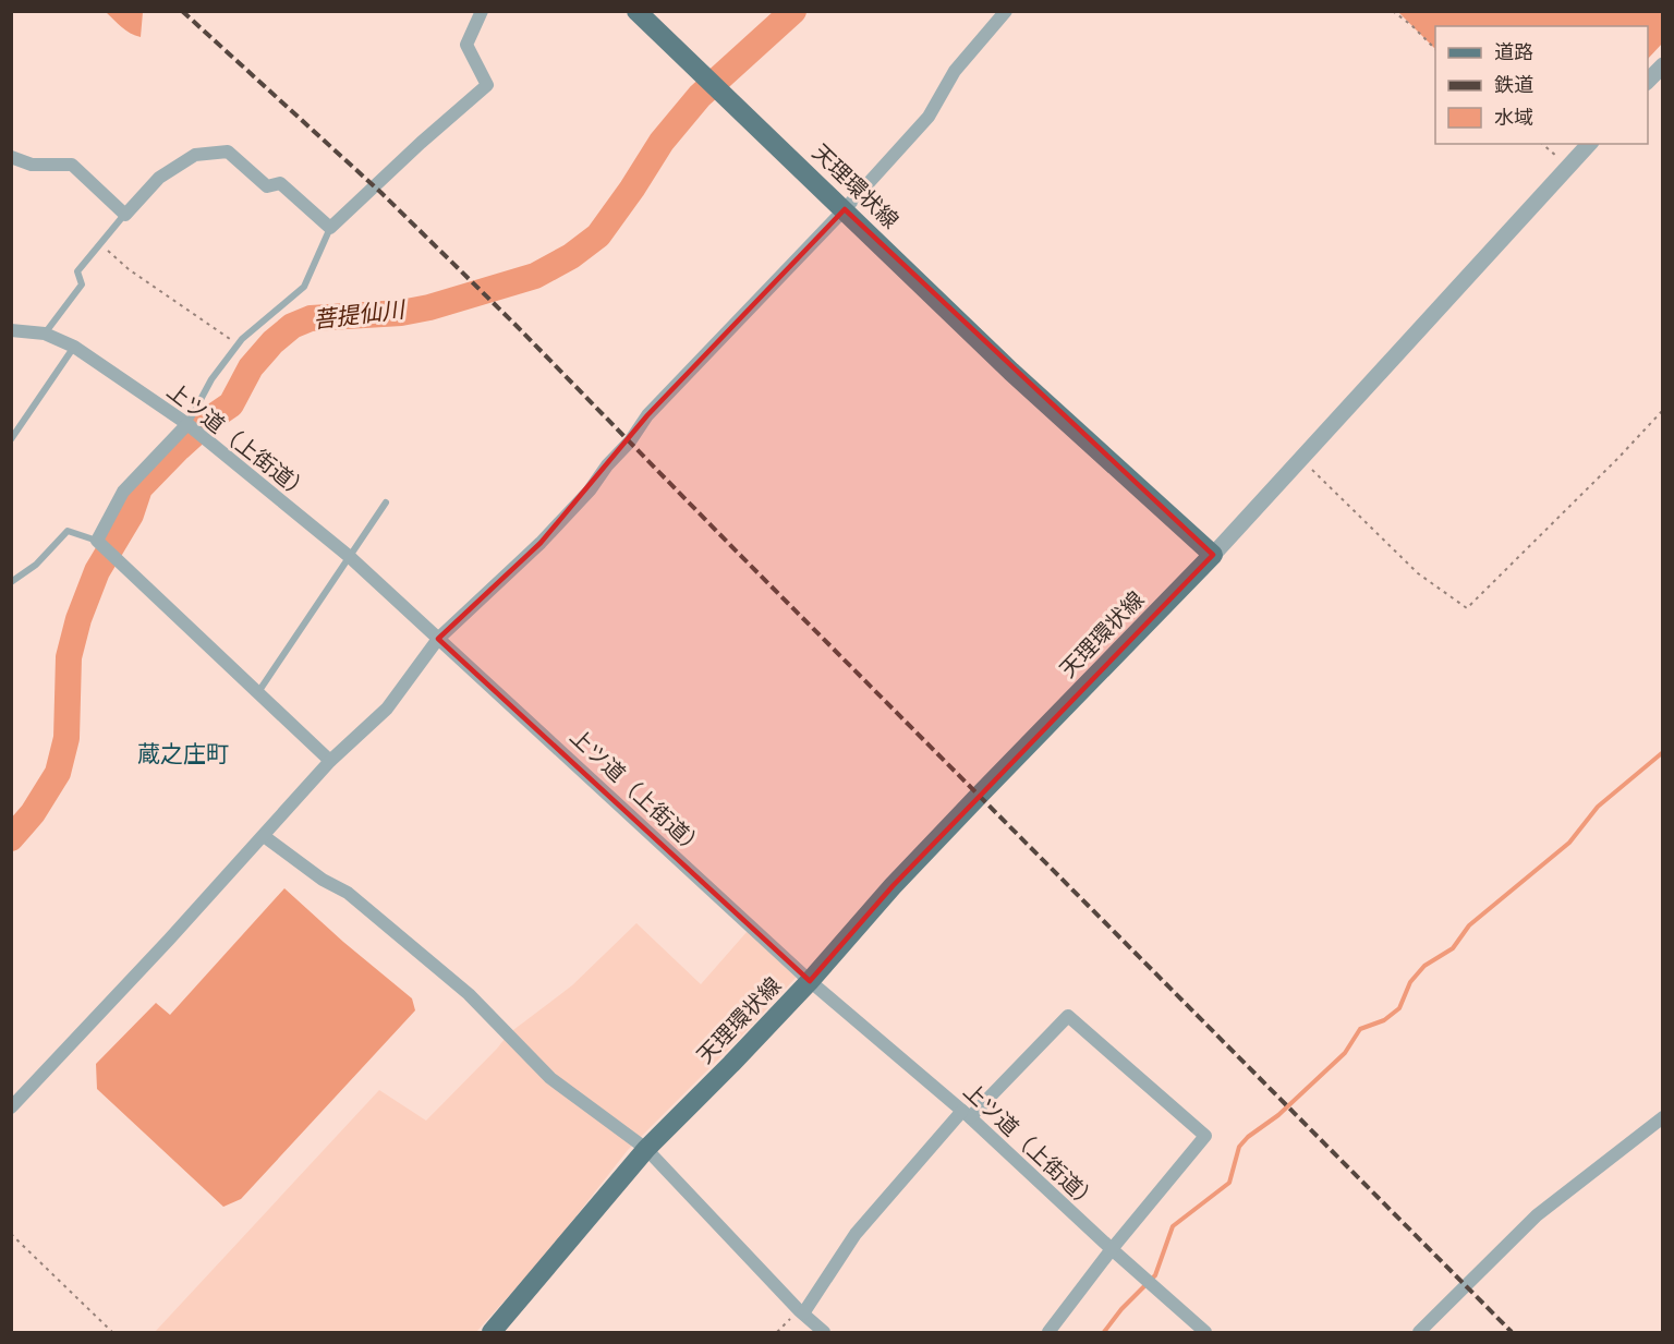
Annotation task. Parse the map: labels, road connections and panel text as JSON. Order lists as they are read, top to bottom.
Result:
{
  "streets": {
    "main road": ["天理環状線"],
    "street": ["上ツ道（上街道）"]
  },
  "crossings": [
    ["天理環状線", "上ツ道（上街道）"]
  ],
  "districts": ["蔵之庄町"],
  "water": ["菩提仙川"],
  "legend": ["道路", "鉄道", "水域"]
}
